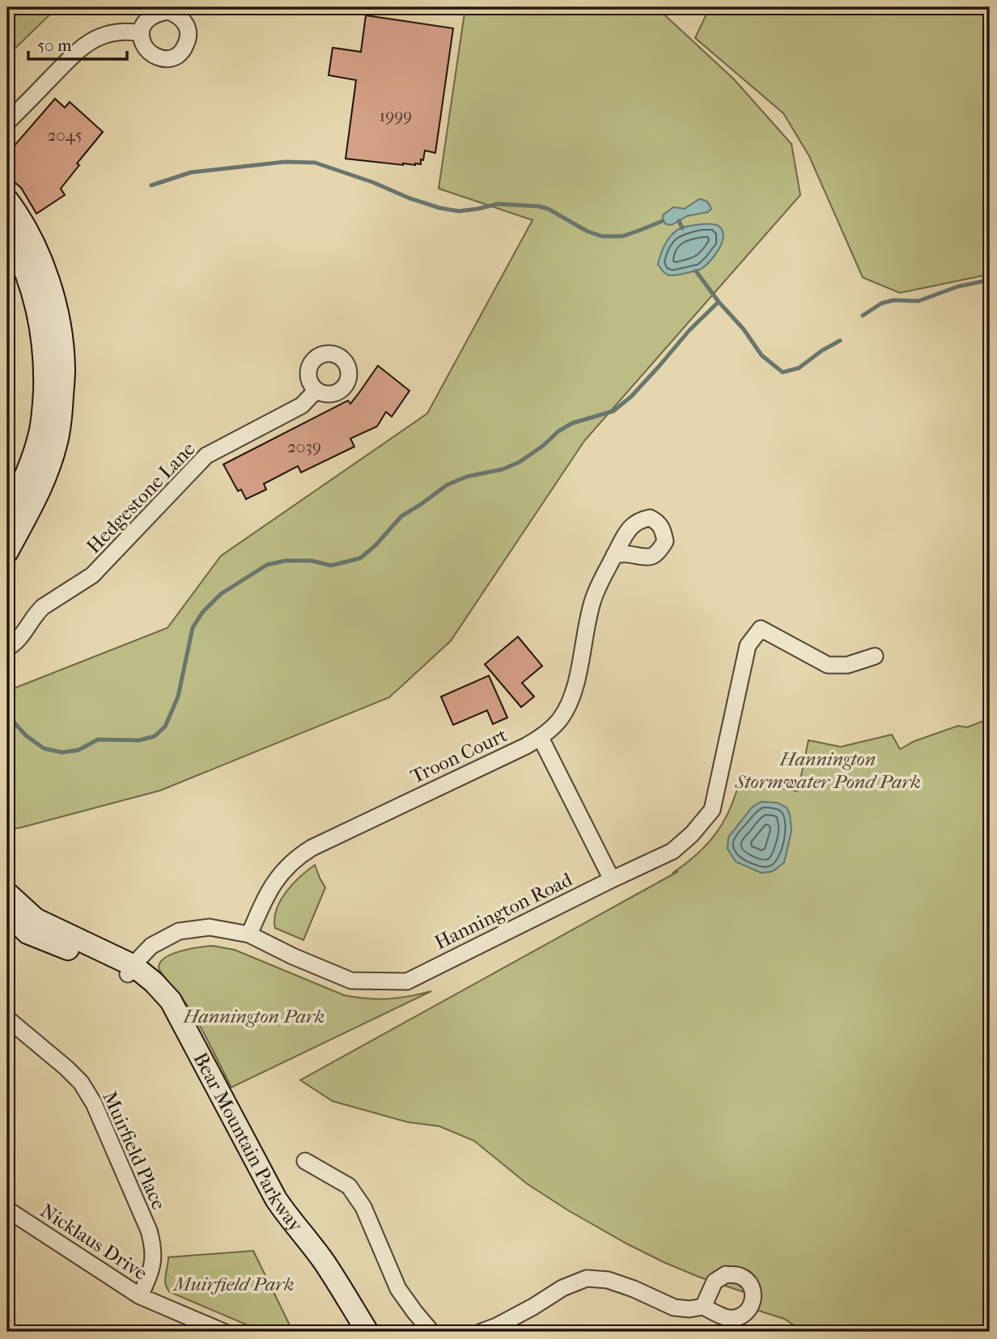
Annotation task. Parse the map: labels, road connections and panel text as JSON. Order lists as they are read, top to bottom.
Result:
{
  "streets": {
    "street": [
      "Hedgestone Lane",
      "Troon Court",
      "Hannington Road",
      "Bear Mountain Parkway",
      "Muirfield Place",
      "Nicklaus Drive"
    ]
  },
  "crossings": [
    ["Troon Court", "Hannington Road"],
    ["Hannington Road", "Bear Mountain Parkway"],
    ["Muirfield Place", "Nicklaus Drive"]
  ],
  "parks": ["Hannington Stormwater Pond Park", "Hannington Park", "Muirfield Park"],
  "house_numbers": ["1999", "2045", "2039"],
  "scale_bar": "50 m"
}
